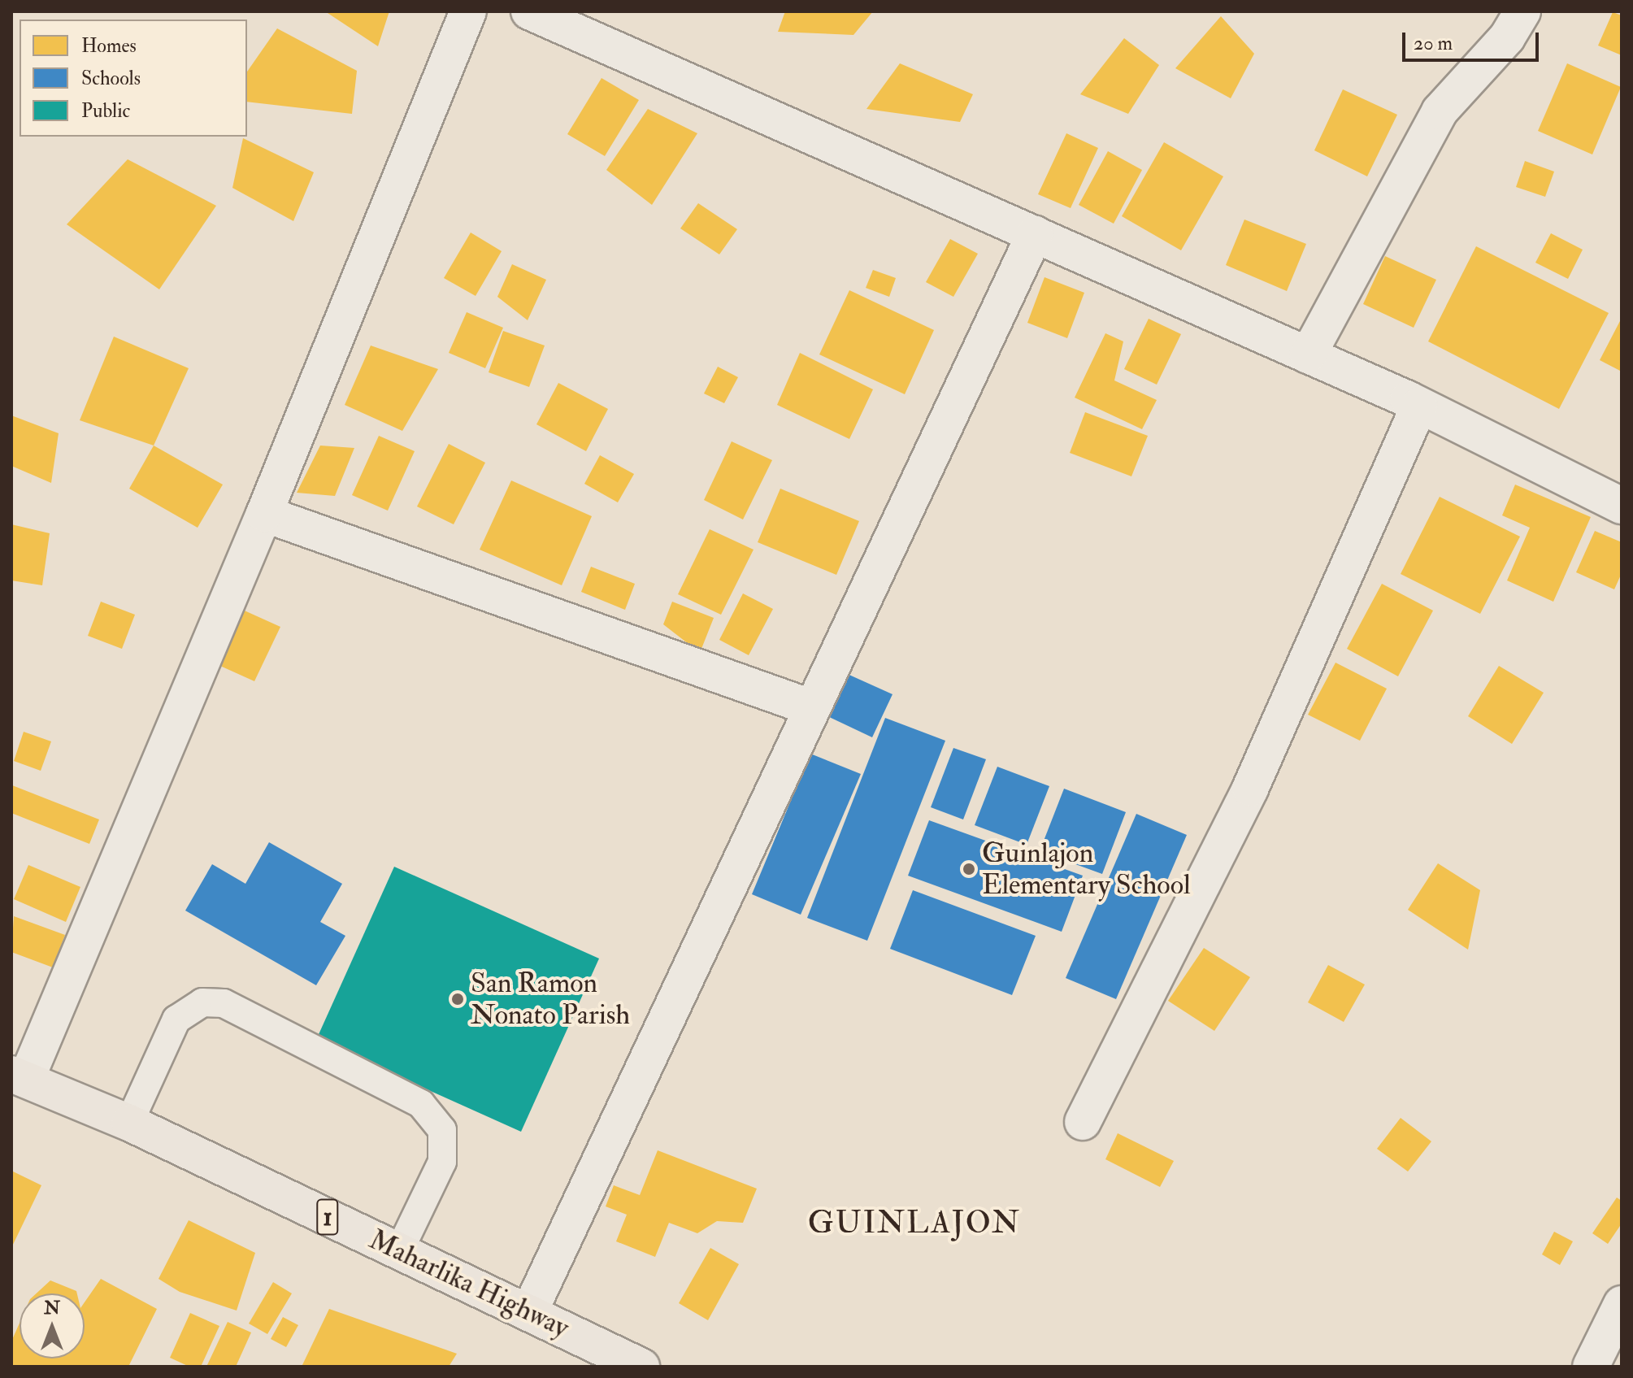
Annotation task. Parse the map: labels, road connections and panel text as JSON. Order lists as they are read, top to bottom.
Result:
{
  "streets": {
    "highway": ["1", "Maharlika Highway"]
  },
  "districts": ["GUINLAJON"],
  "places": ["Guinlajon Elementary School", "San Ramon Nonato Parish"],
  "legend": ["Homes", "Schools", "Public"],
  "scale_bar": "20 m",
  "north": "top"
}
